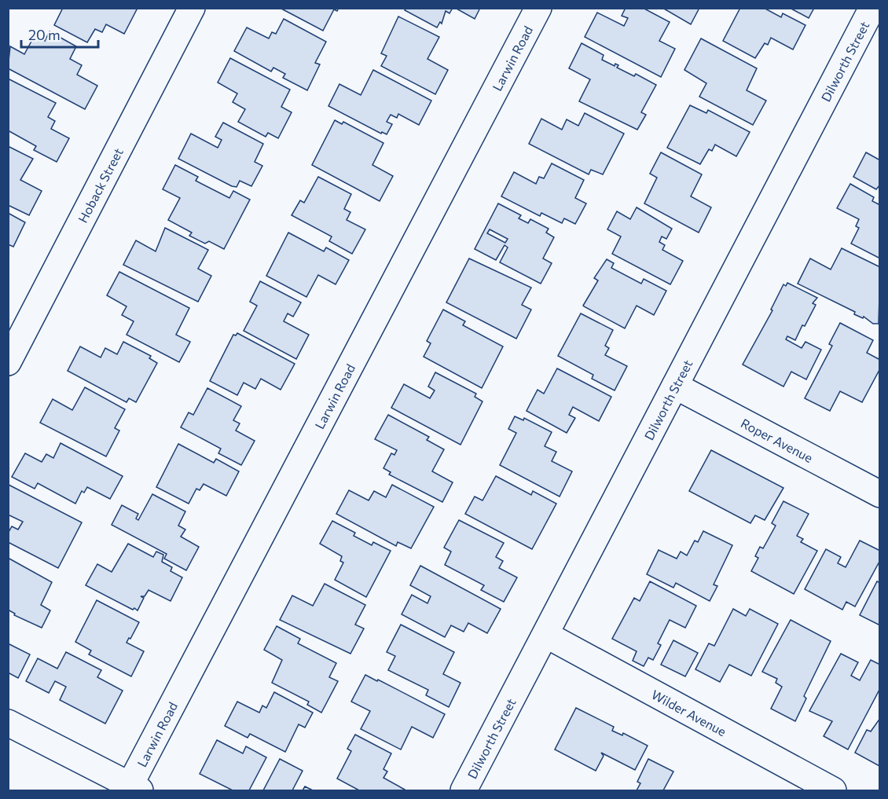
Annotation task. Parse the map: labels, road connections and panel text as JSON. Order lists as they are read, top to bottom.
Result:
{
  "streets": {
    "street": [
      "Larwin Road",
      "Dilworth Street",
      "Hoback Street",
      "Roper Avenue",
      "Wilder Avenue"
    ]
  },
  "crossings": [
    ["Dilworth Street", "Roper Avenue"],
    ["Dilworth Street", "Wilder Avenue"]
  ],
  "scale_bar": "20 m"
}
